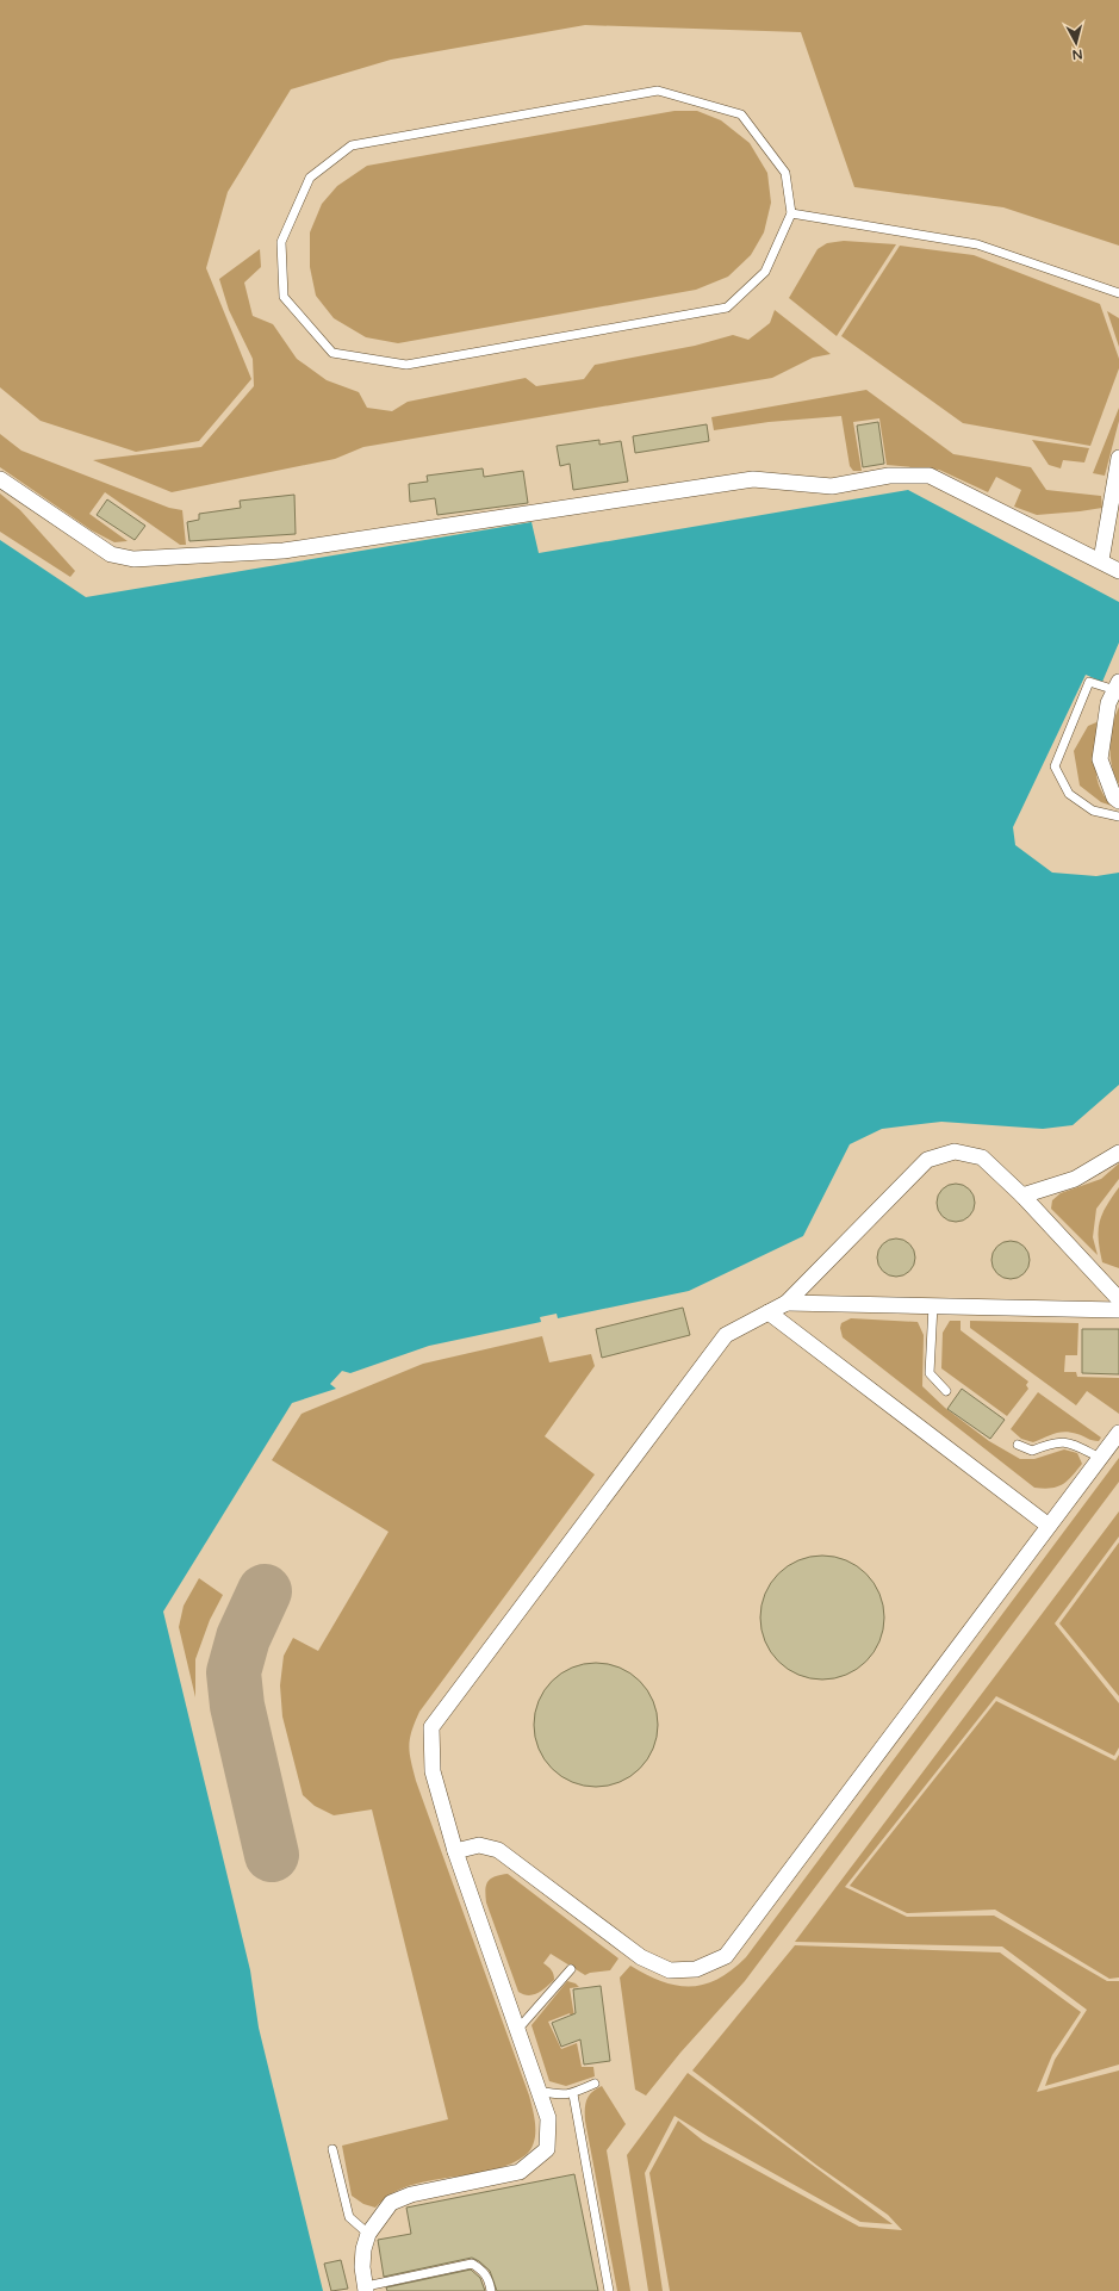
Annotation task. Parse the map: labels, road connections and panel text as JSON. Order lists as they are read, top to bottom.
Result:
{
  "north": "bottom"
}
